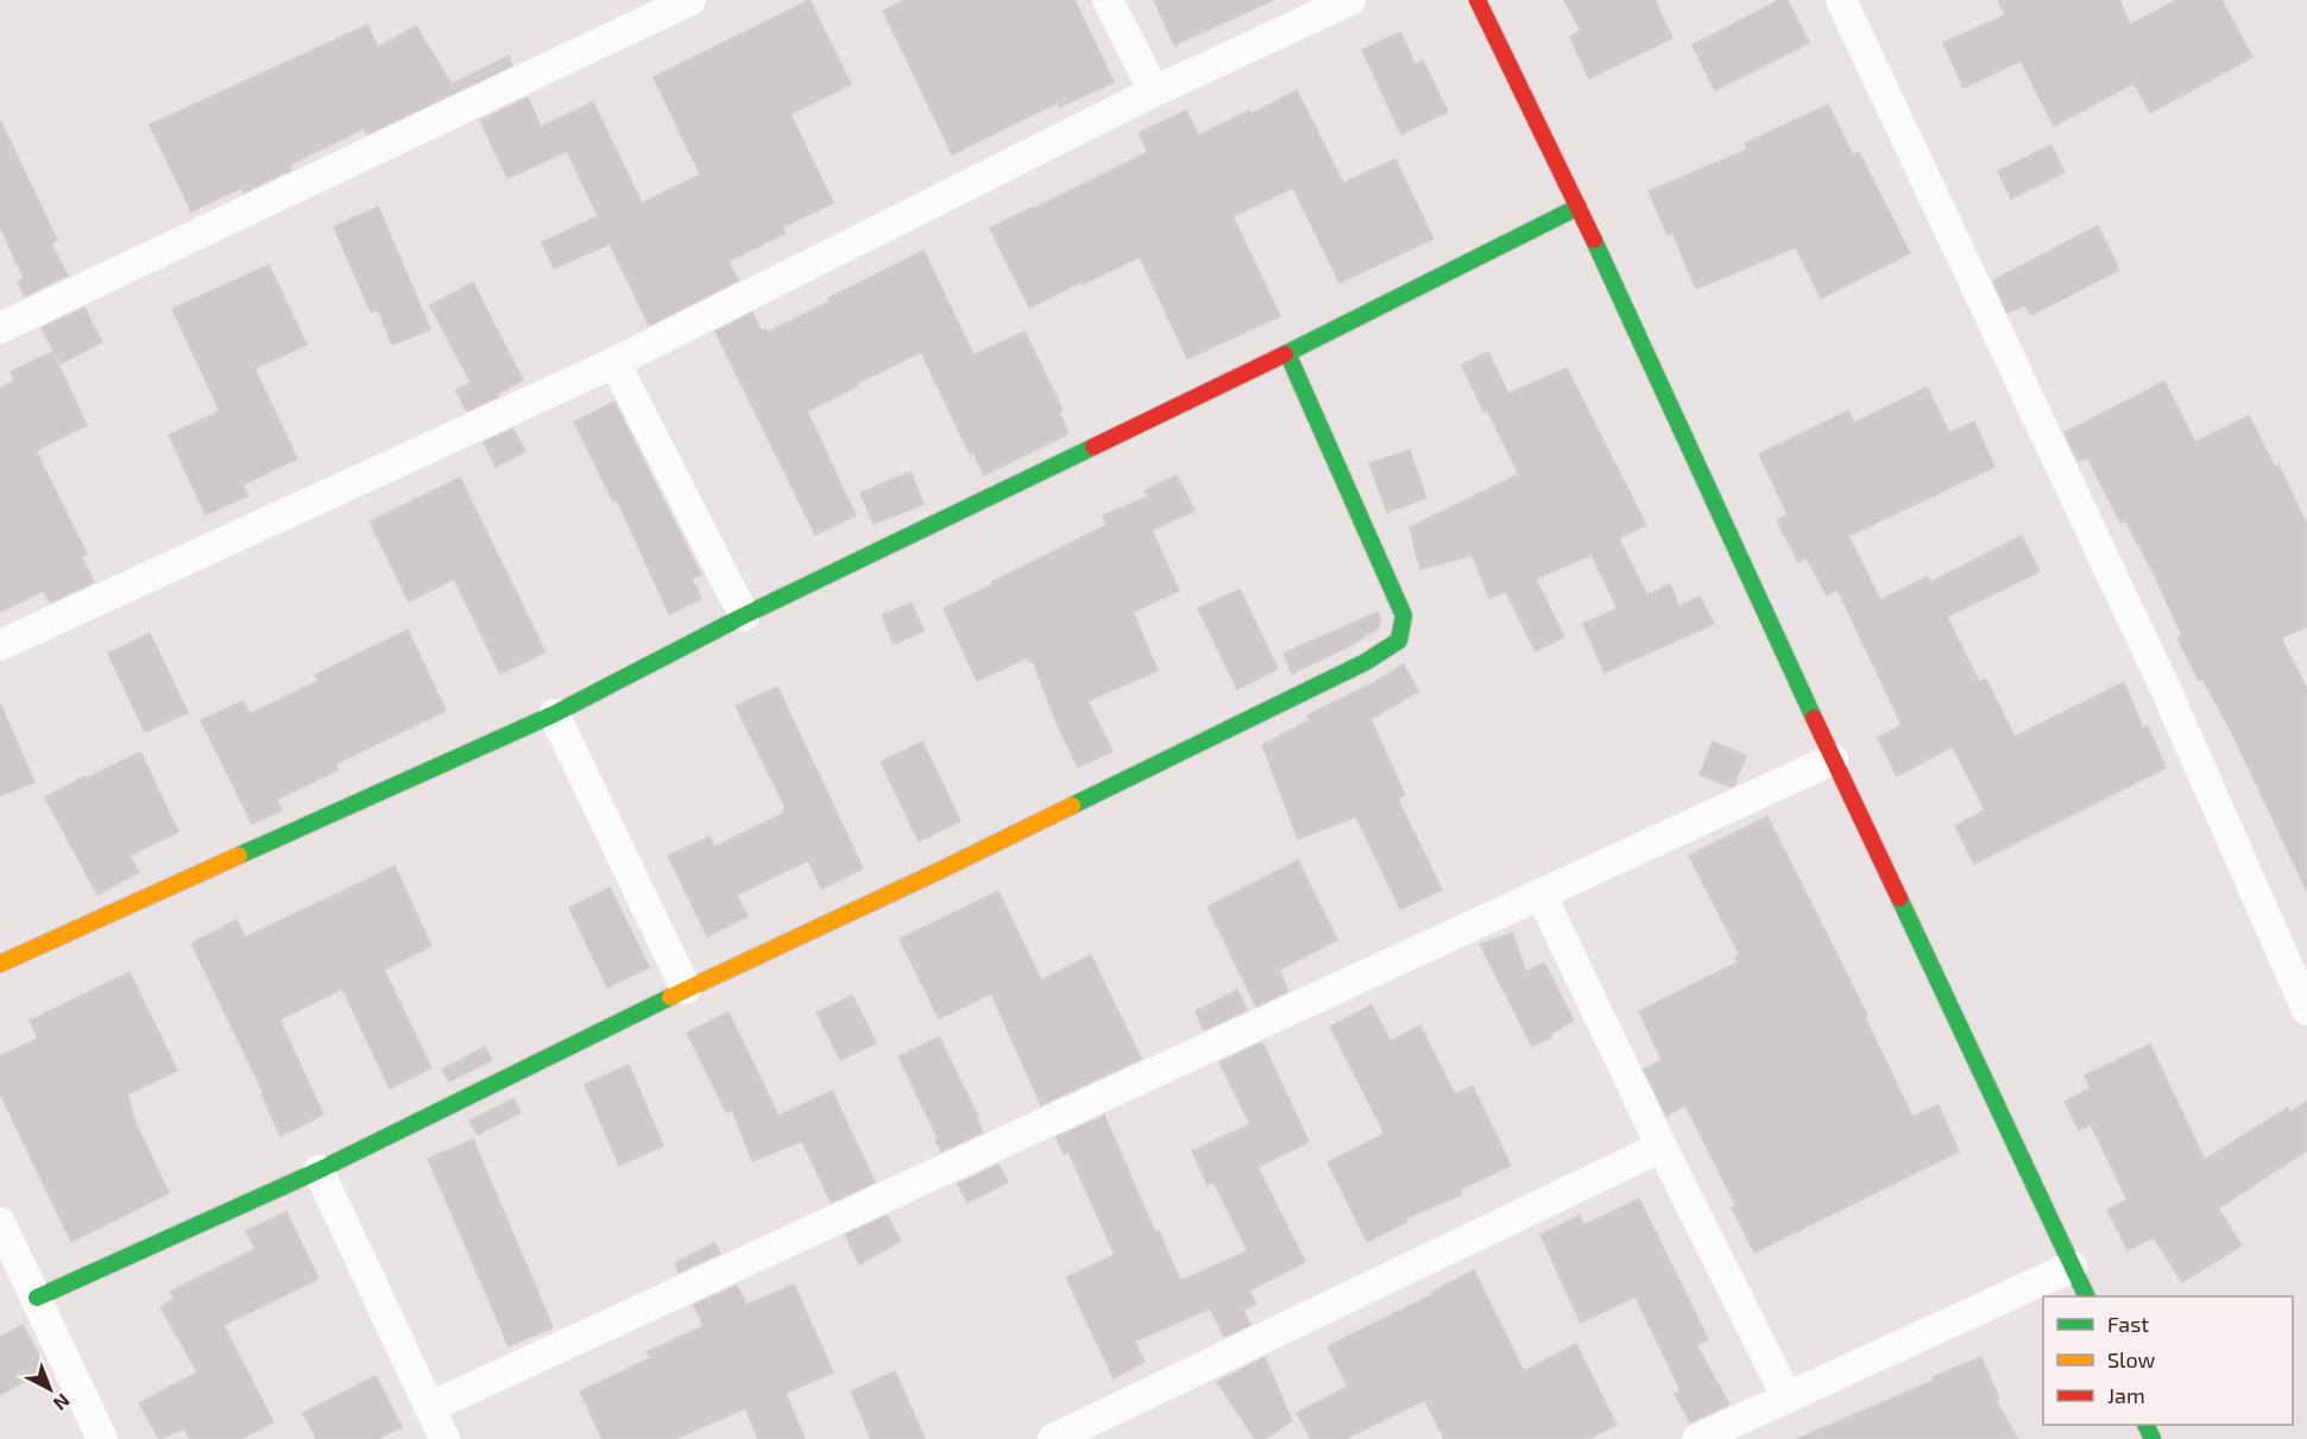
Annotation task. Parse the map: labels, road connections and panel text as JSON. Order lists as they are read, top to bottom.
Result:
{
  "legend": ["Fast", "Slow", "Jam"],
  "north": "bottom right"
}
